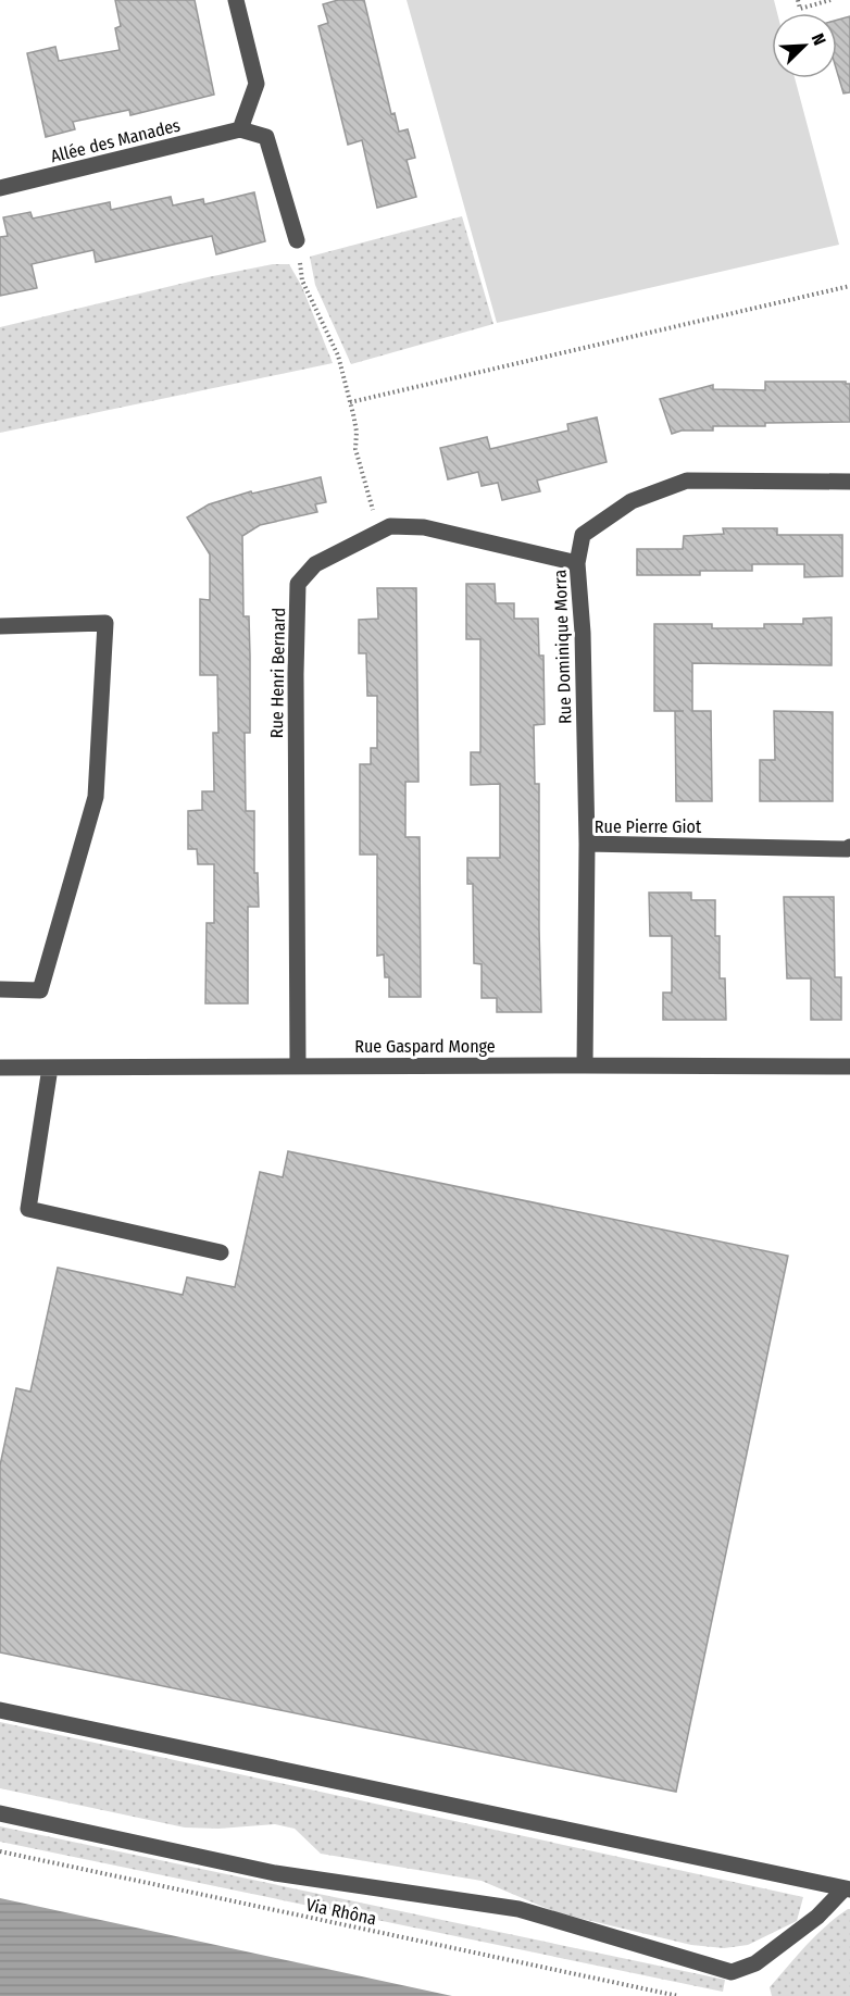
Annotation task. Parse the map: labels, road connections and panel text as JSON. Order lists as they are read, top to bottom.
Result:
{
  "streets": {
    "street": [
      "Allée des Manades",
      "Rue Dominique Morra",
      "Rue Henri Bernard",
      "Rue Pierre Giot",
      "Rue Gaspard Monge"
    ],
    "path": ["Via Rhôna"]
  },
  "crossings": [
    ["Rue Dominique Morra", "Rue Henri Bernard"],
    ["Rue Dominique Morra", "Rue Pierre Giot"],
    ["Rue Henri Bernard", "Rue Gaspard Monge"],
    ["Rue Pierre Giot", "Rue Gaspard Monge"]
  ],
  "north": "top right"
}
